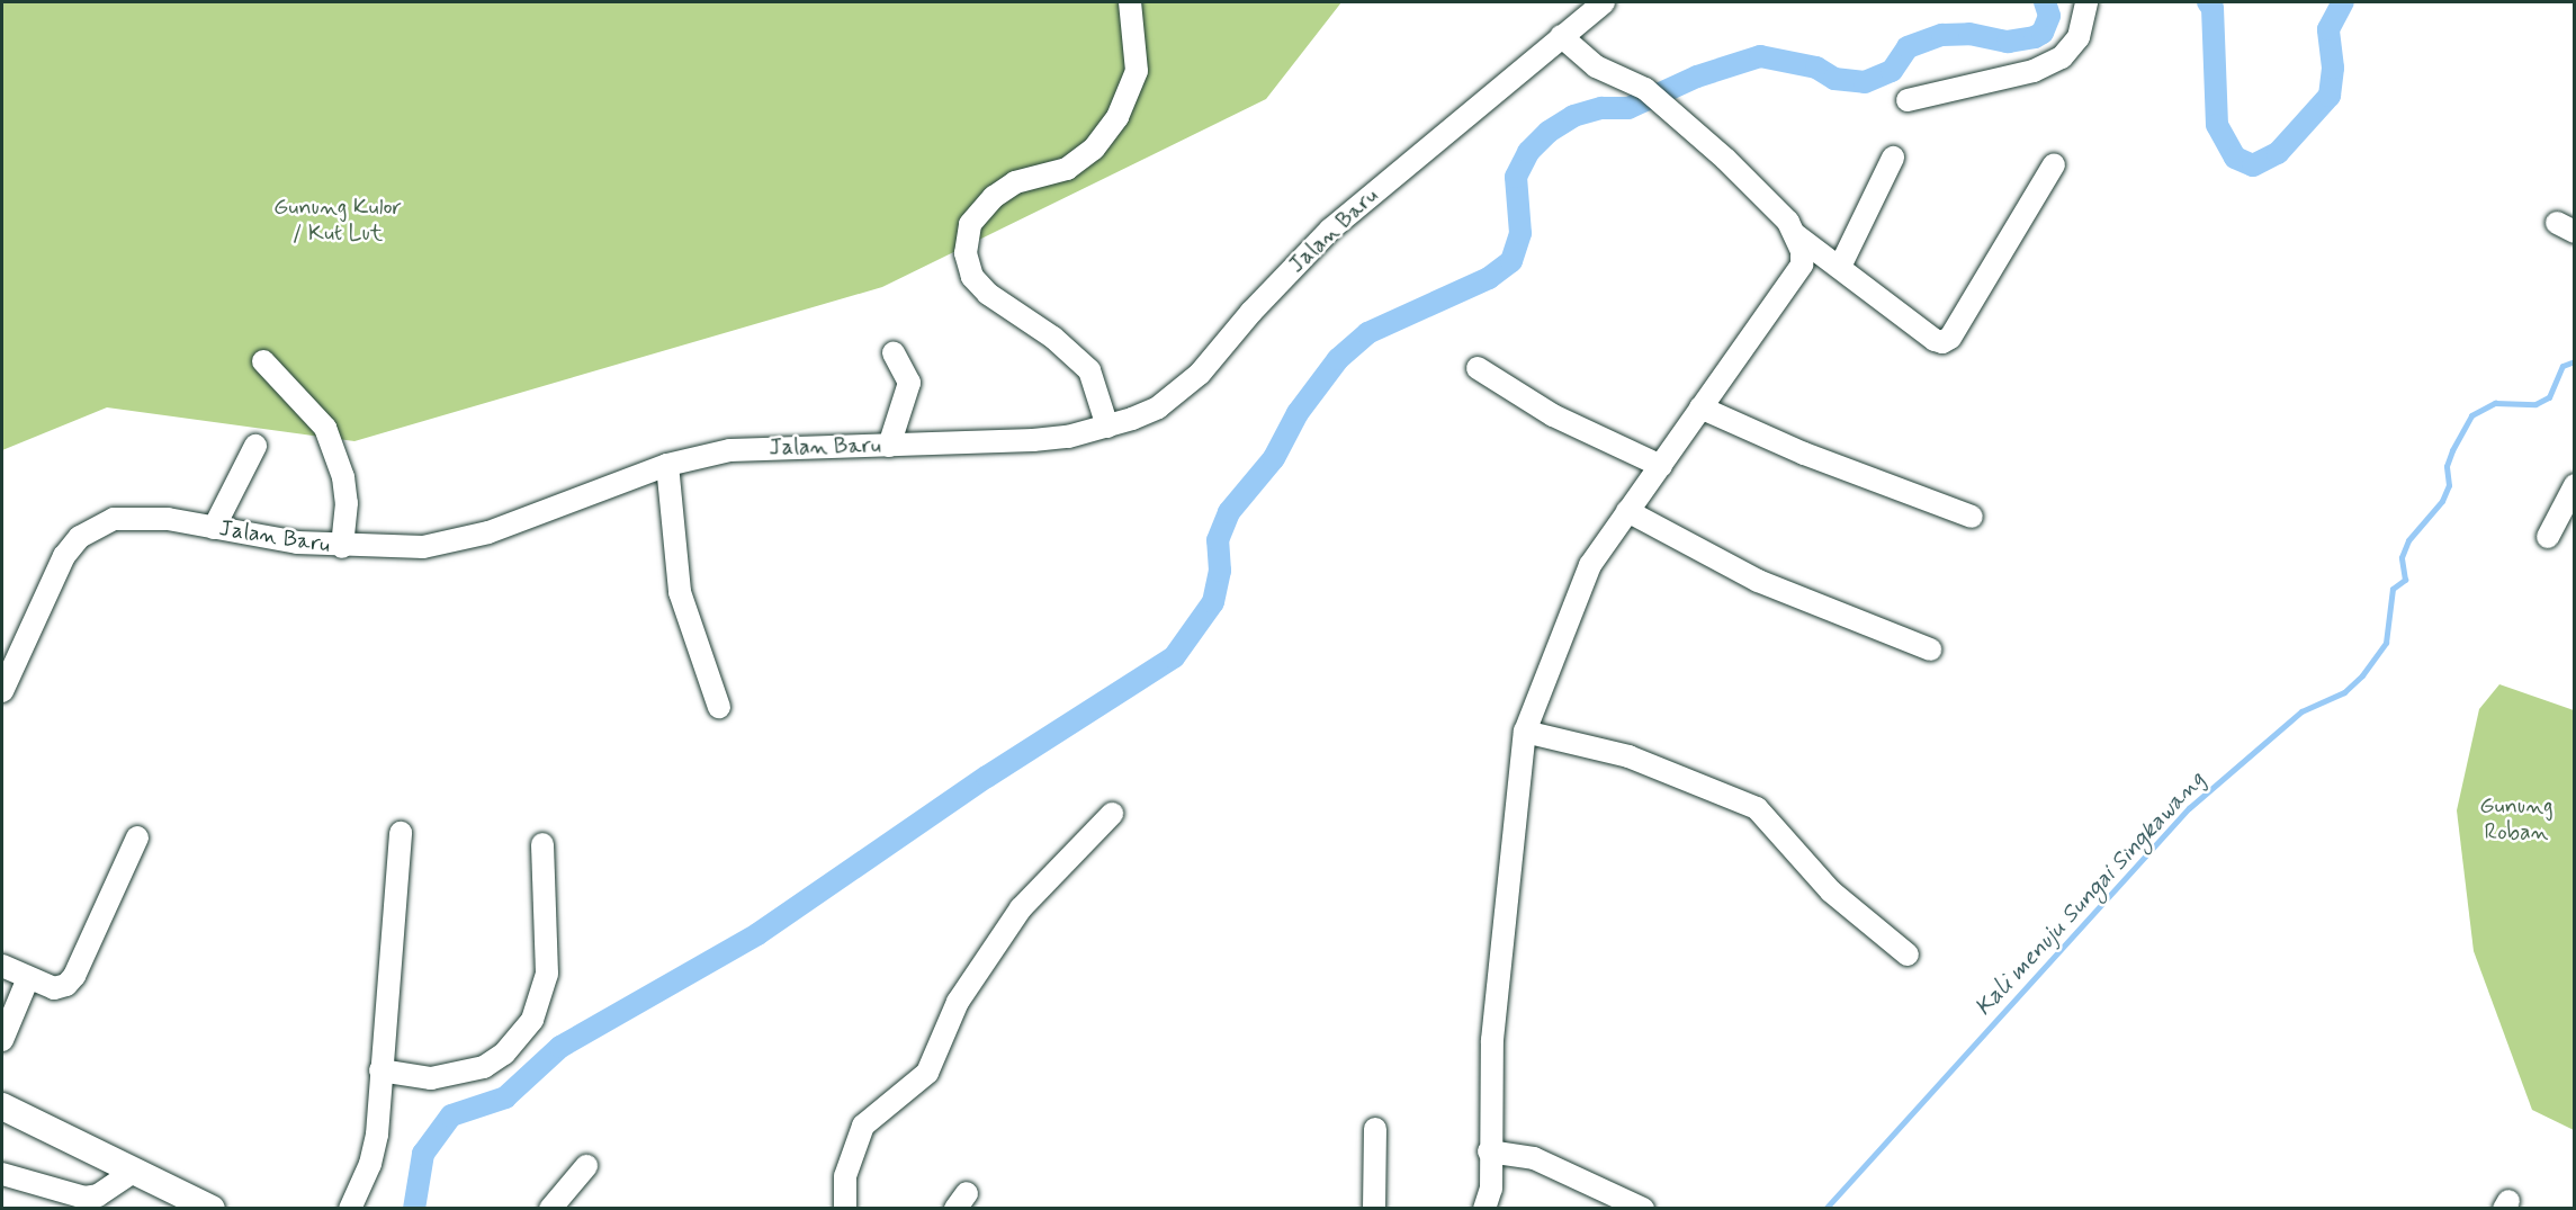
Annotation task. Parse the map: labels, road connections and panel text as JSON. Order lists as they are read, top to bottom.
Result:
{
  "streets": {
    "street": ["Jalan Baru"]
  },
  "water": ["Kali menuju Sungai Singkawang"],
  "parks": ["Gunung Kulor / Kut Lut", "Gunung Roban"]
}
